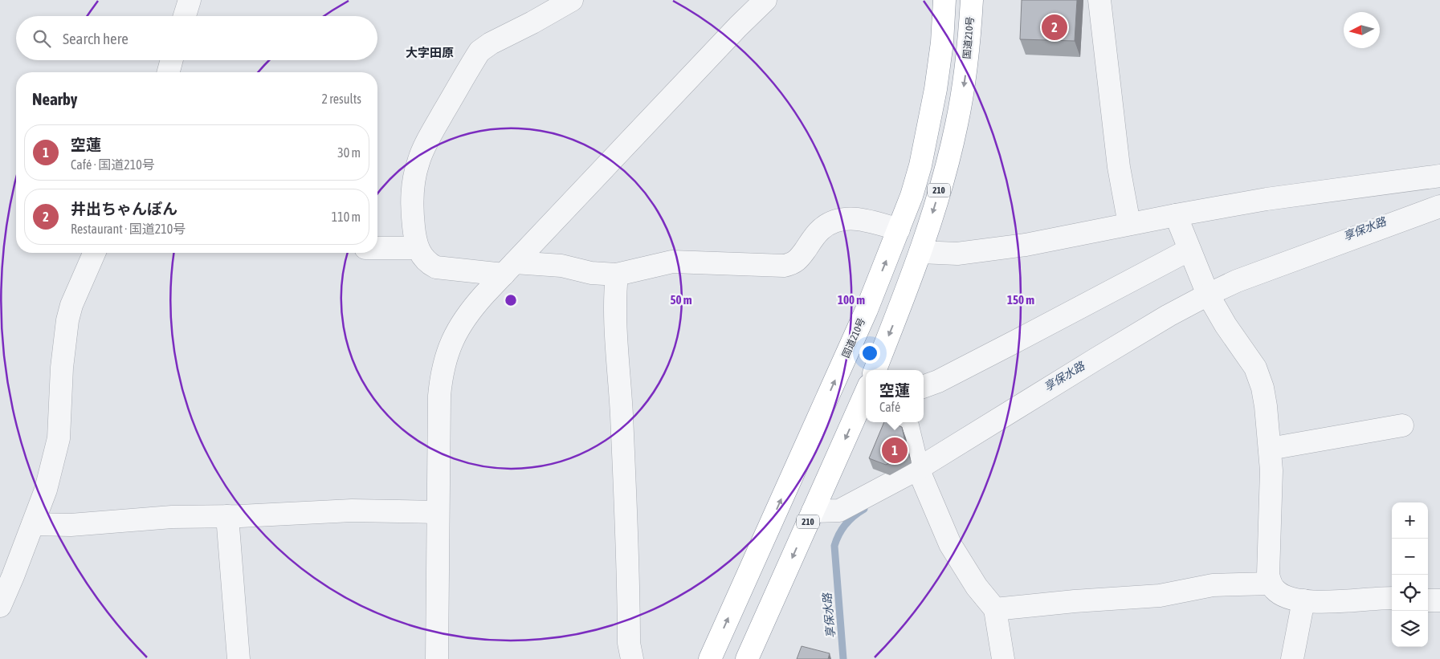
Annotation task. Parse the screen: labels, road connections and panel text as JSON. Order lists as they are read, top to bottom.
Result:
{
  "streets": {
    "highway": ["国道210号", "210"]
  },
  "districts": ["大字田原"],
  "water": ["享保水路"],
  "north": "left",
  "page": {
    "pins": ["2", "1"],
    "search": "Search here",
    "heading": ["Nearby", "2 results"],
    "list": [
      {
        "mark": "1",
        "name": "空蓮",
        "note": "Café · 国道210号",
        "value": "30 m"
      },
      {
        "mark": "2",
        "name": "井出ちゃんぽん",
        "note": "Restaurant · 国道210号",
        "value": "110 m"
      }
    ],
    "popup": ["空蓮", "Café"],
    "map_buttons": ["+", "−"]
  },
  "rings": ["50 m", "100 m", "150 m"]
}
